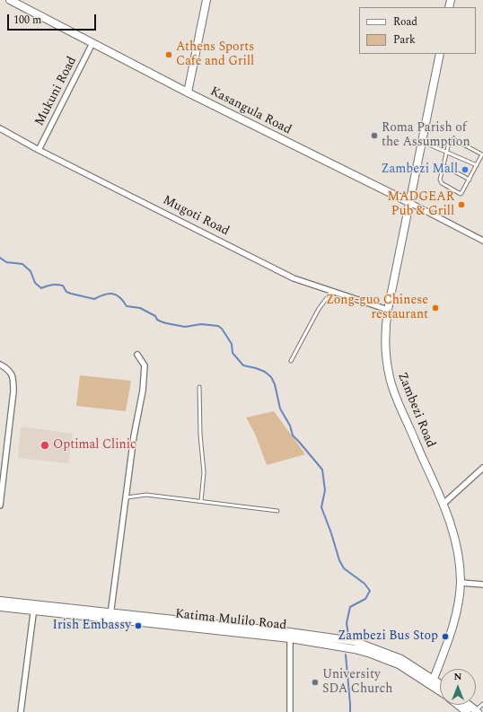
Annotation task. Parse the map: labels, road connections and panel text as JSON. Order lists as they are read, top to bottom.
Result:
{
  "streets": {
    "main road": ["Kasangula Road", "Zambezi Road", "Katima Mulilo Road"],
    "street": ["Mukuni Road", "Mugoti Road"]
  },
  "crossings": [
    ["Mukuni Road", "Kasangula Road"],
    ["Mukuni Road", "Mugoti Road"],
    ["Kasangula Road", "Zambezi Road"],
    ["Mugoti Road", "Zambezi Road"],
    ["Zambezi Road", "Katima Mulilo Road"]
  ],
  "places": [
    "Athens Sports Cafe and Grill",
    "Roma Parish of the Assumption",
    "Zambezi Mall",
    "MADGEAR Pub & Grill",
    "Zong-guo Chinese restaurant",
    "Optimal Clinic",
    "Irish Embassy",
    "Zambezi Bus Stop",
    "University SDA Church"
  ],
  "legend": ["Road", "Park"],
  "scale_bar": "100 m",
  "north": "top"
}
